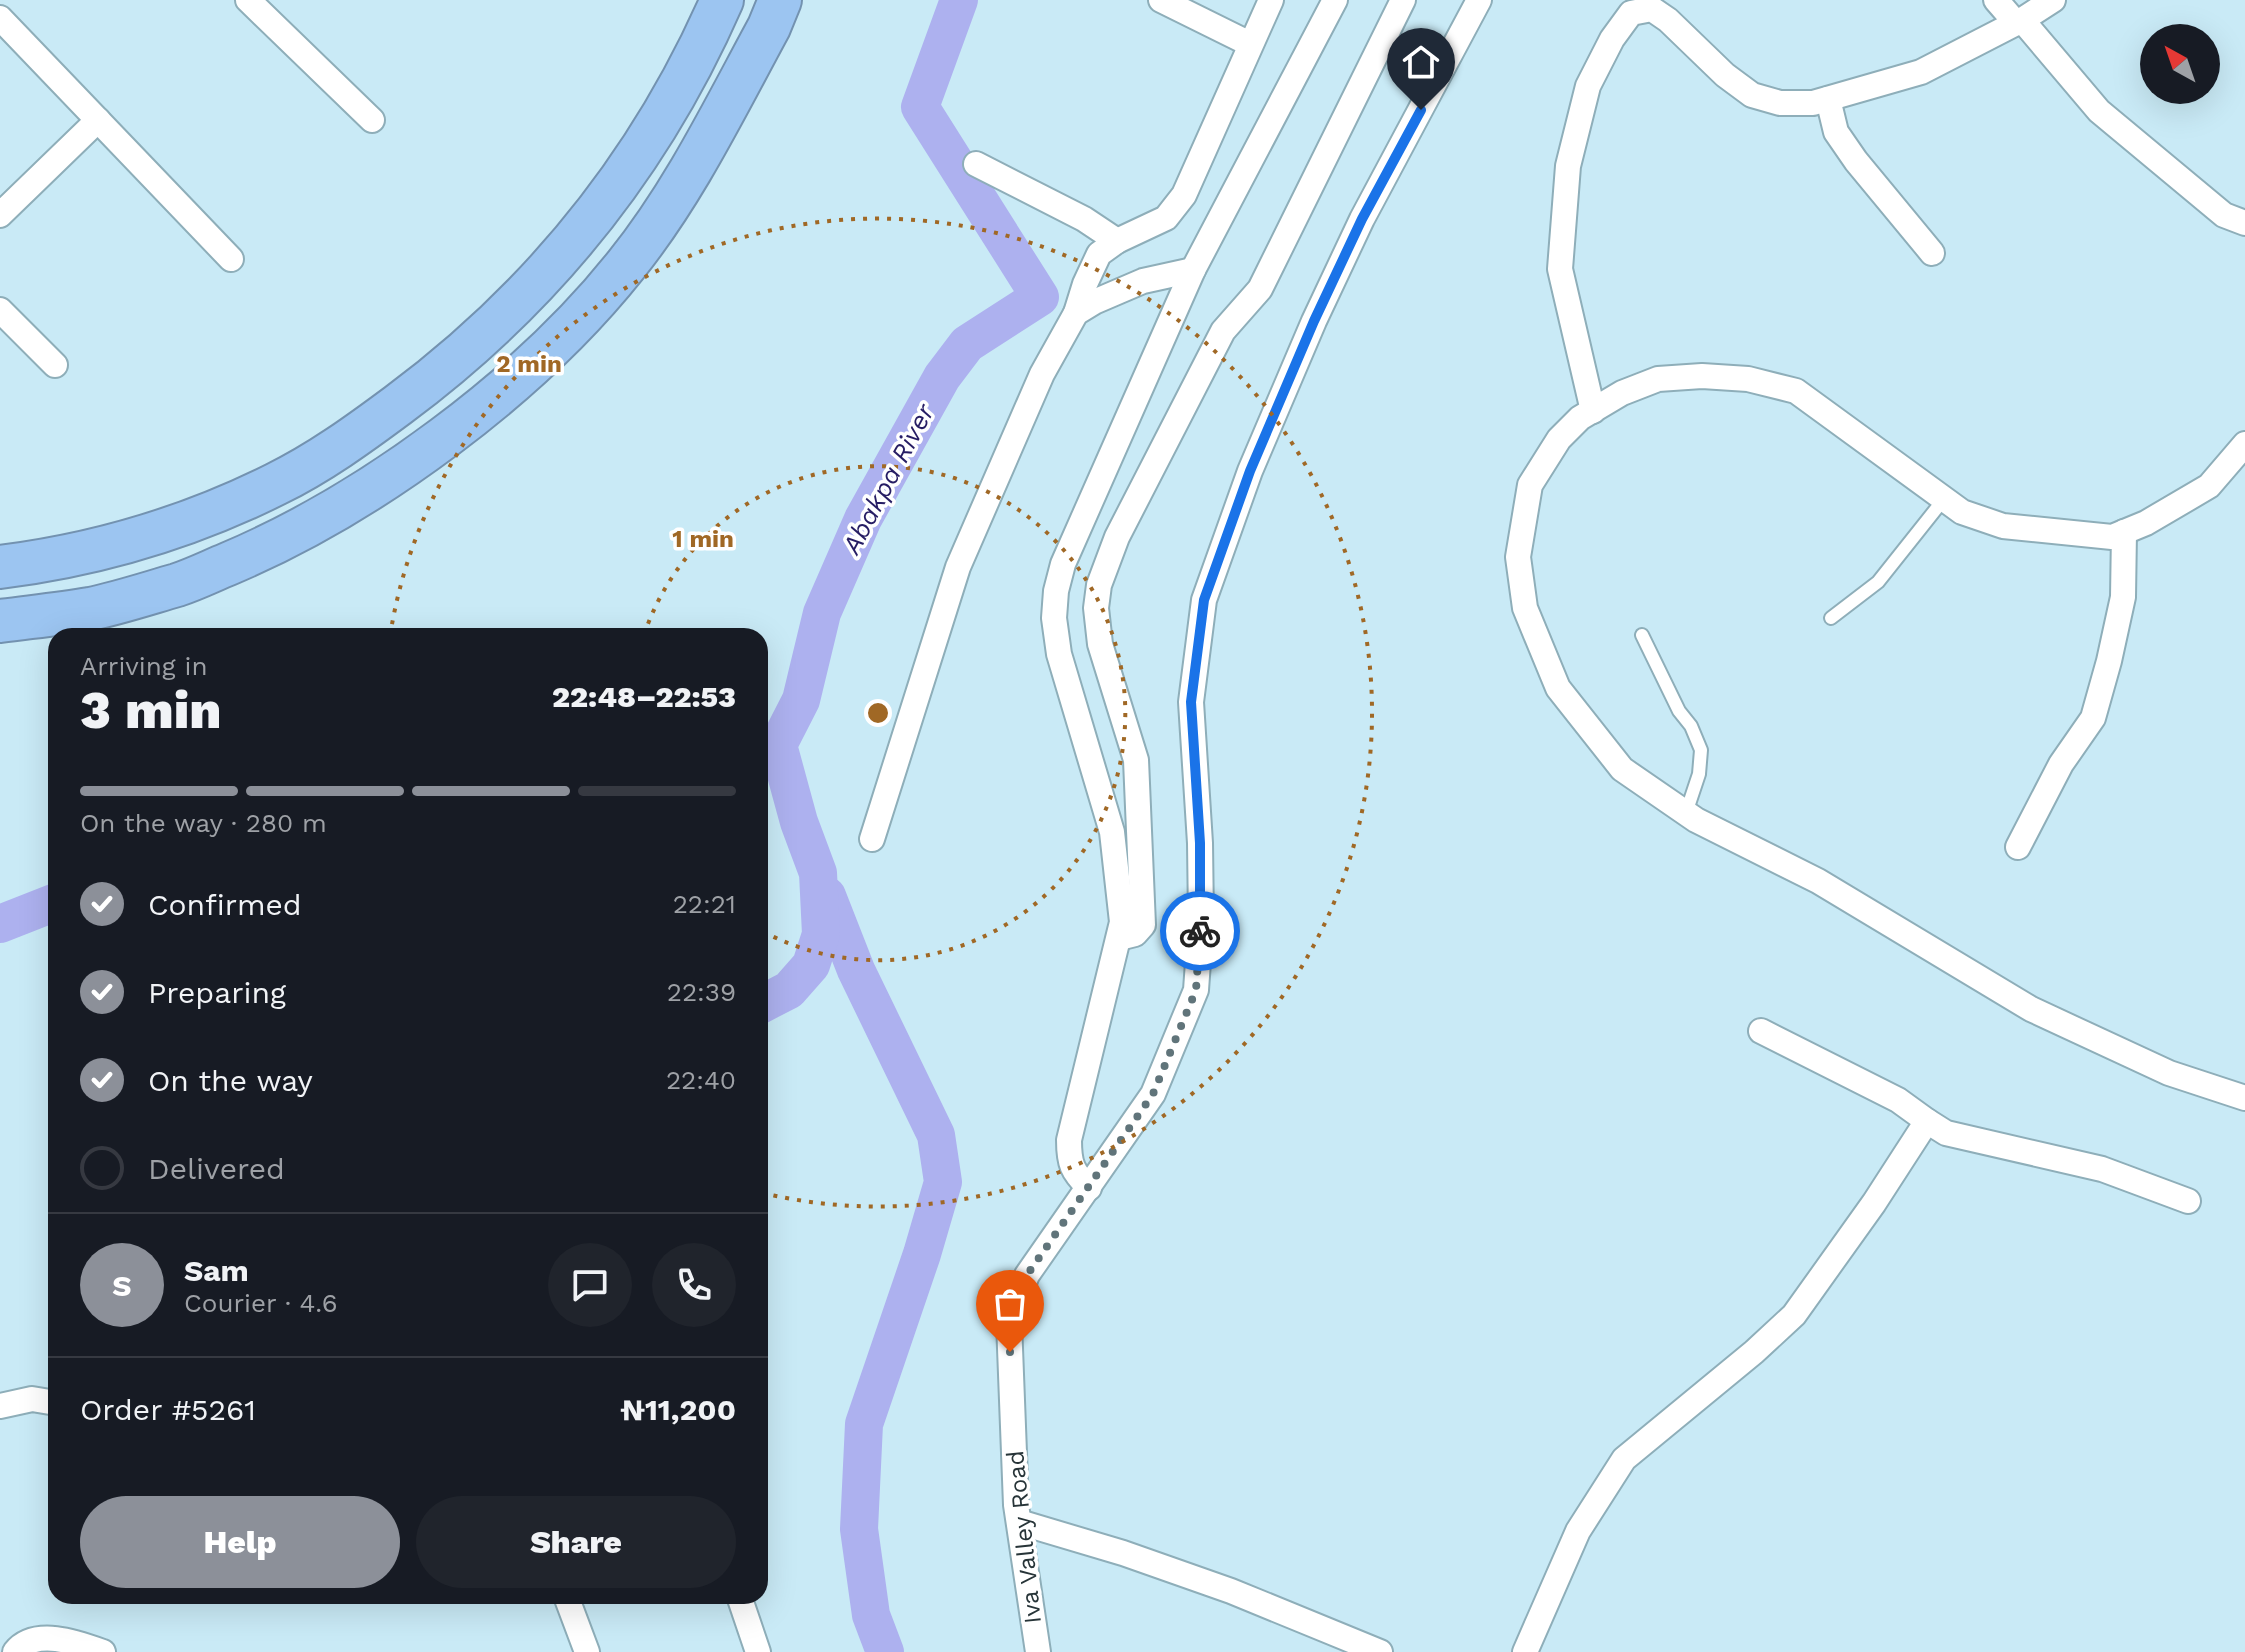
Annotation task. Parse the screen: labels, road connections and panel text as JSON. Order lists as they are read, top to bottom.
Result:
{
  "streets": {
    "street": ["Iva Valley Road"]
  },
  "water": ["Abakpa River"],
  "north": "top left",
  "page": {
    "heading": ["3 min", "Arriving in", "22:48–22:53"],
    "panel": [
      "Sam",
      "Courier · 4.6",
      "Order #5261",
      "₦11,200"
    ],
    "bar": "On the way · 280 m",
    "list": [
      ["Confirmed", "22:21"],
      ["Preparing", "22:39"],
      ["On the way", "22:40"],
      "Delivered"
    ],
    "round": "S",
    "buttons": ["Help", "Share"]
  },
  "rings": ["2 min", "1 min"]
}
